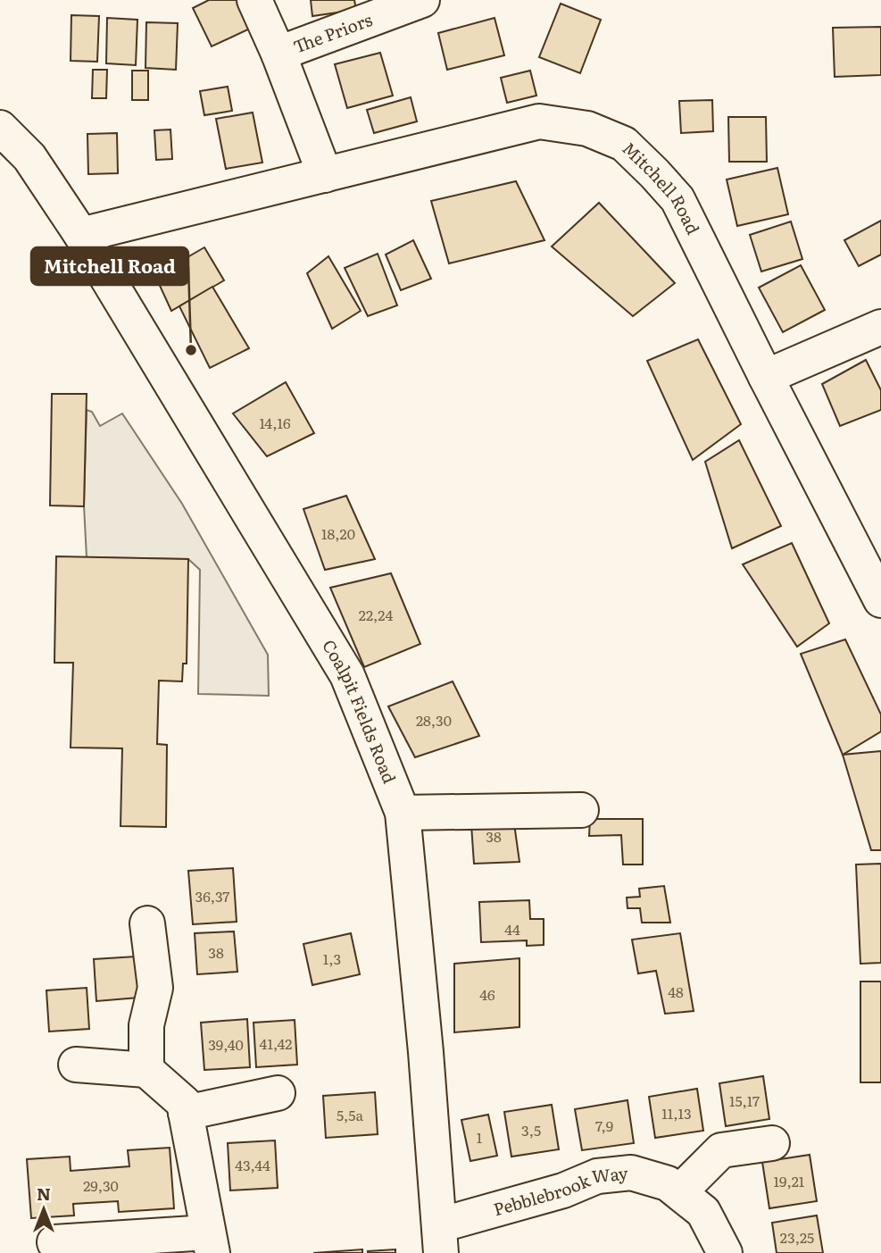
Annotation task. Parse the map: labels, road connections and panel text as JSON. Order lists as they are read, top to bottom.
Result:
{
  "streets": {
    "street": [
      "The Priors",
      "Mitchell Road",
      "Coalpit Fields Road",
      "Pebblebrook Way"
    ]
  },
  "crossings": [
    ["The Priors", "Mitchell Road"],
    ["Mitchell Road", "Coalpit Fields Road"],
    ["Coalpit Fields Road", "Pebblebrook Way"]
  ],
  "places": ["Mitchell Road"],
  "house_numbers": [
    "14,16",
    "18,20",
    "22,24",
    "28,30",
    "38",
    "36,37",
    "44",
    "38",
    "1,3",
    "48",
    "46",
    "41,42",
    "39,40",
    "15,17",
    "11,13",
    "5,5a",
    "7,9",
    "3,5",
    "1",
    "43,44",
    "19,21",
    "29,30",
    "23,25"
  ],
  "north": "top"
}
